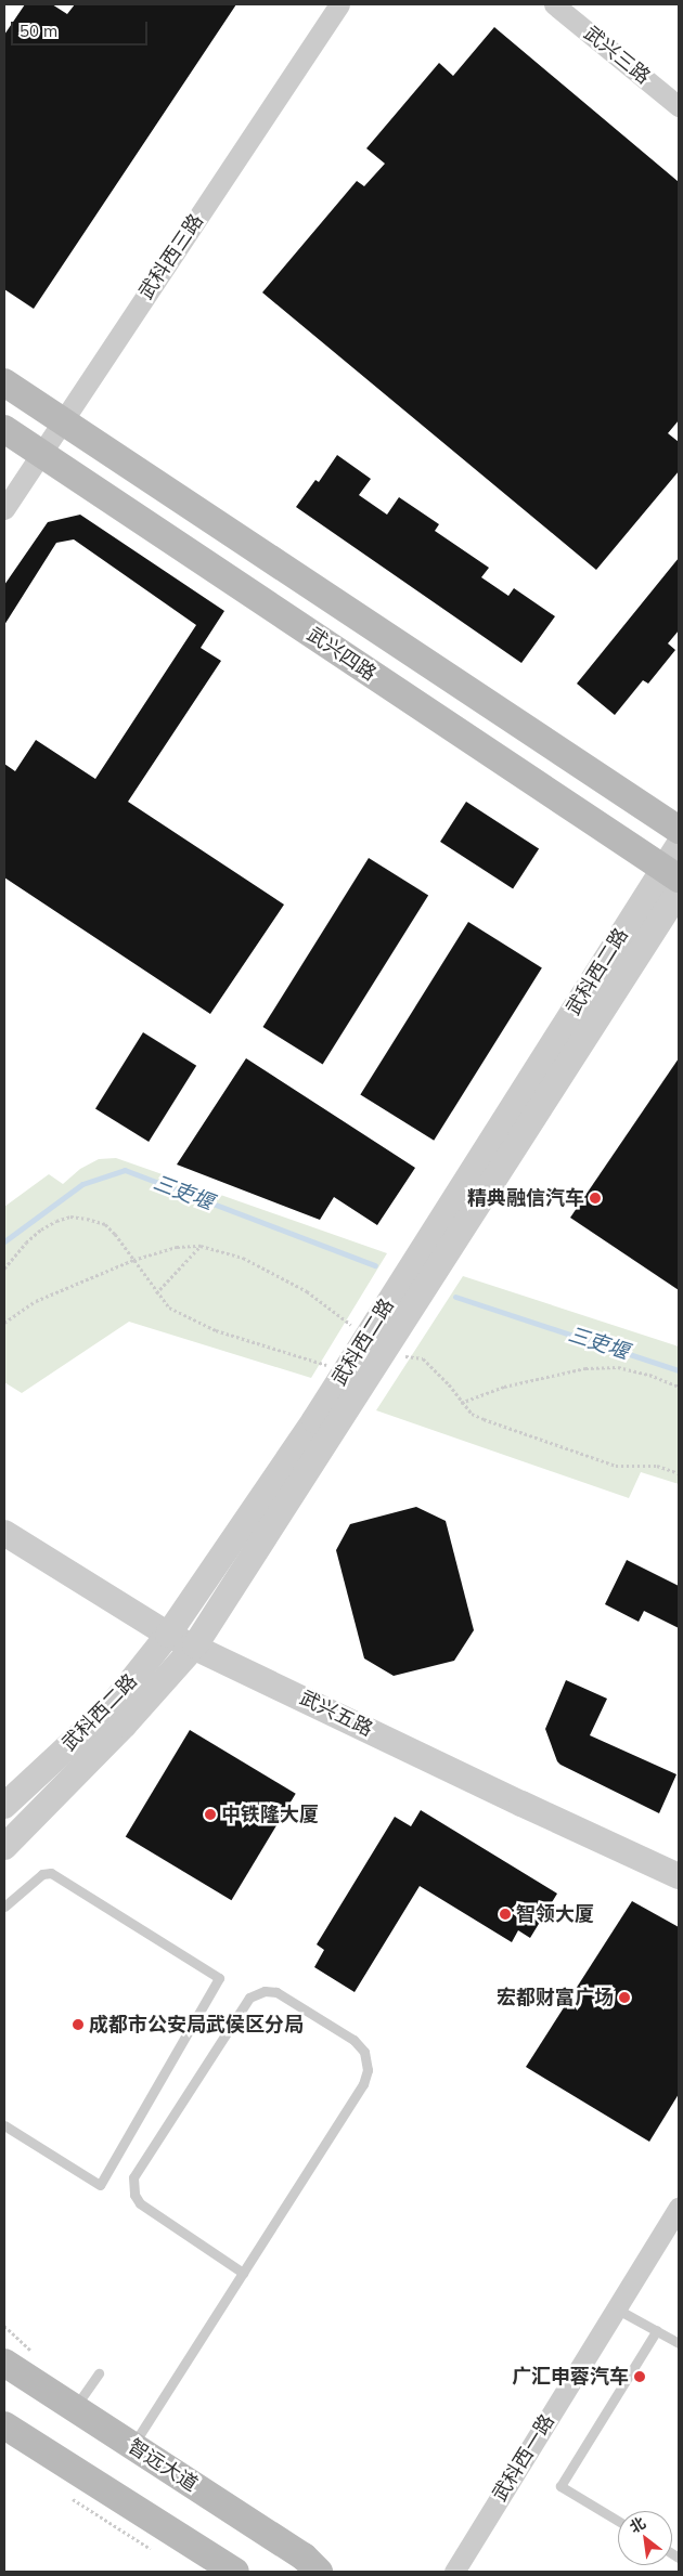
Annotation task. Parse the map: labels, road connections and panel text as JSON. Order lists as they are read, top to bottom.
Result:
{
  "streets": {
    "main road": ["武兴四路", "智远大道"],
    "street": [
      "武兴三路",
      "武科西三路",
      "武科西二路",
      "武兴五路",
      "武科西一路"
    ]
  },
  "crossings": [
    ["武科西三路", "武兴四路"],
    ["武兴四路", "武科西二路"],
    ["武科西二路", "武兴五路"]
  ],
  "water": ["三吏堰"],
  "places": [
    "精典融信汽车",
    "中铁隆大厦",
    "智领大厦",
    "宏都财富广场",
    "成都市公安局武侯区分局",
    "广汇申蓉汽车"
  ],
  "scale_bar": "50 m",
  "north": "top left"
}
